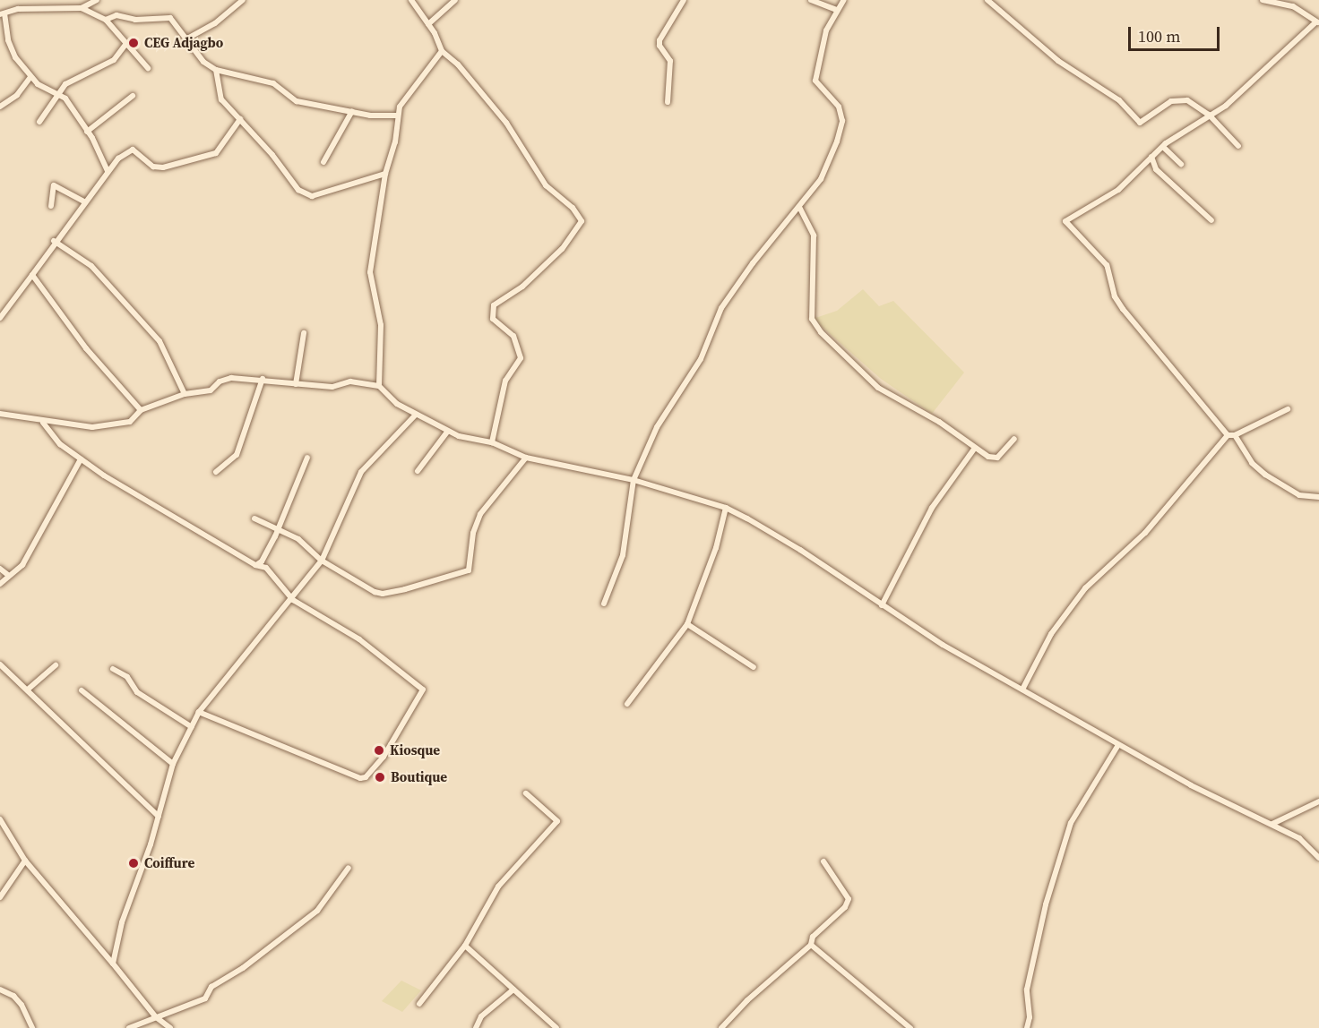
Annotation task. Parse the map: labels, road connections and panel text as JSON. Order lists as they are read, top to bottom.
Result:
{
  "places": [
    "CEG Adjagbo",
    "Kiosque",
    "Boutique",
    "Coiffure"
  ],
  "scale_bar": "100 m"
}
